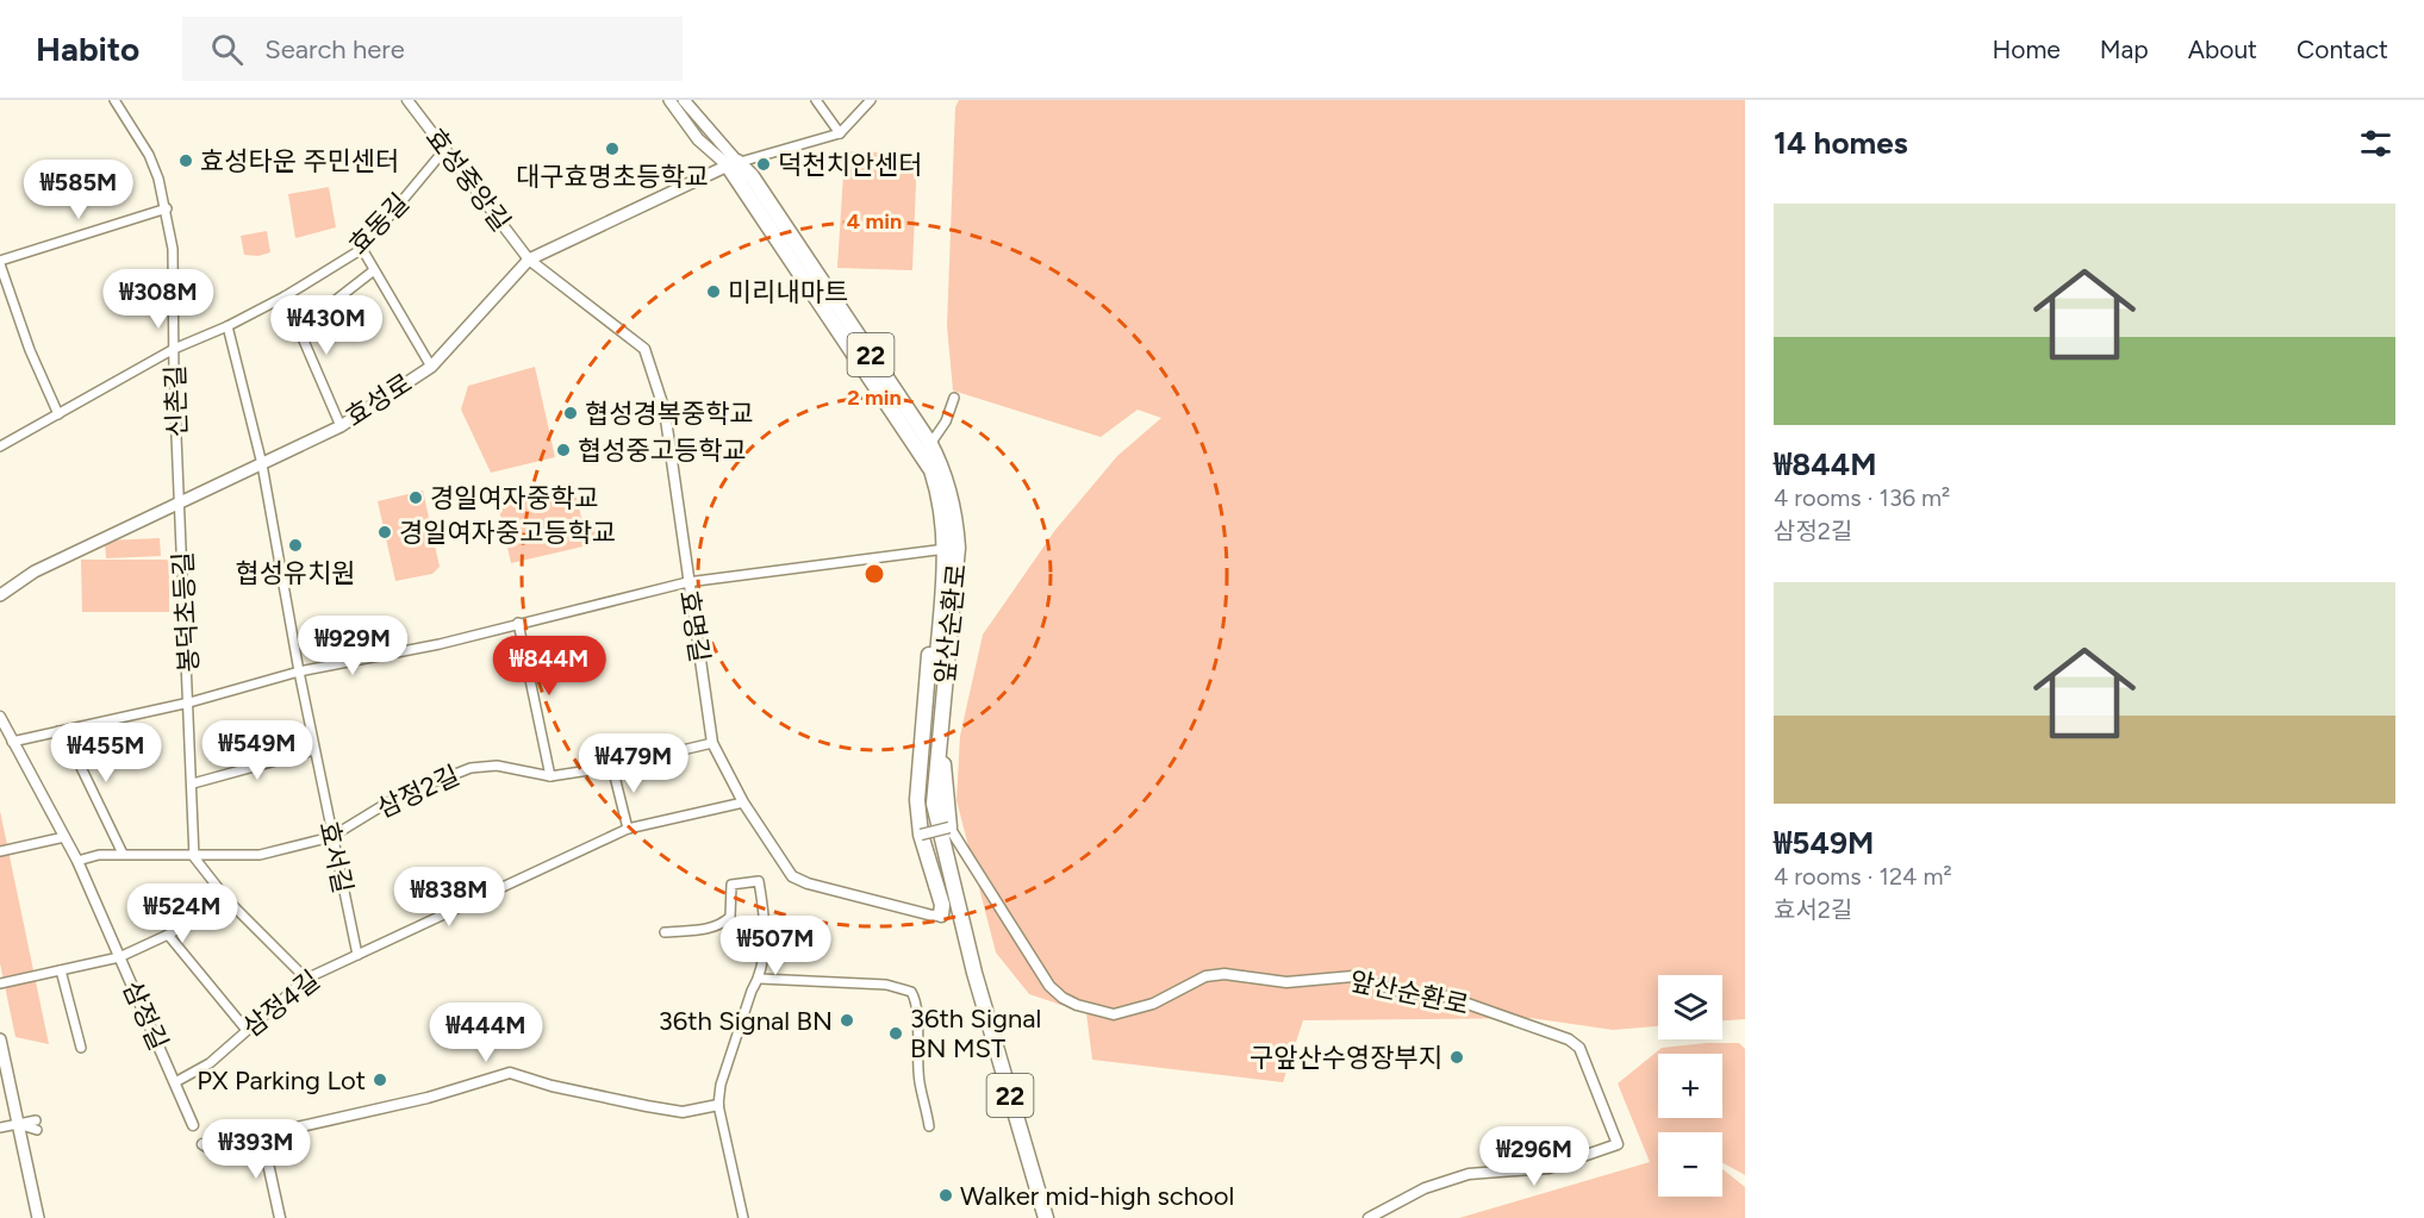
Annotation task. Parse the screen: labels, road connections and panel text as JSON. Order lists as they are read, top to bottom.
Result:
{
  "streets": {
    "highway": ["22", "앞산순환로"],
    "main road": ["효성로"],
    "street": [
      "효성중앙길",
      "효동길",
      "신촌길",
      "봉덕초등길",
      "효명길",
      "삼정2길",
      "효서길",
      "삼정4길",
      "삼정길"
    ]
  },
  "crossings": [
    ["효성중앙길", "효동길"],
    ["효성중앙길", "효성로"],
    ["효성중앙길", "효명길"],
    ["효동길", "신촌길"],
    ["효성로", "신촌길"],
    ["효성로", "봉덕초등길"],
    ["효성로", "앞산순환로"],
    ["효성로", "효명길"],
    ["효성로", "효서길"],
    ["신촌길", "봉덕초등길"],
    ["봉덕초등길", "삼정2길"],
    ["효명길", "삼정2길"],
    ["효명길", "삼정4길"],
    ["삼정2길", "효서길"],
    ["삼정2길", "삼정길"],
    ["효서길", "삼정4길"],
    ["삼정4길", "삼정길"]
  ],
  "places": [
    "대구효명초등학교",
    "효성타운 주민센터",
    "덕천치안센터",
    "미리내마트",
    "협성경복중학교",
    "협성중고등학교",
    "경일여자중학교",
    "경일여자중고등학교",
    "협성유치원",
    "36th Signal BN",
    "36th Signal BN MST",
    "구앞산수영장부지",
    "PX Parking Lot",
    "Walker mid-high school"
  ],
  "page": {
    "header": "Habito",
    "search": "Search here",
    "nav": [
      "Home",
      "Map",
      "About",
      "Contact"
    ],
    "heading": "14 homes",
    "price": [
      "₩585M",
      "₩308M",
      "₩430M",
      "₩929M",
      "₩844M",
      "₩549M",
      "₩455M",
      "₩479M",
      "₩838M",
      "₩524M",
      "₩507M",
      "₩444M",
      "₩393M",
      "₩296M"
    ],
    "list": [
      {
        "name": "₩844M",
        "note": "4 rooms · 136 m² · 삼정2길"
      },
      {
        "name": "₩549M",
        "note": "4 rooms · 124 m² · 효서2길"
      }
    ],
    "map_buttons": ["+", "−"]
  },
  "rings": ["4 min", "2 min"]
}
